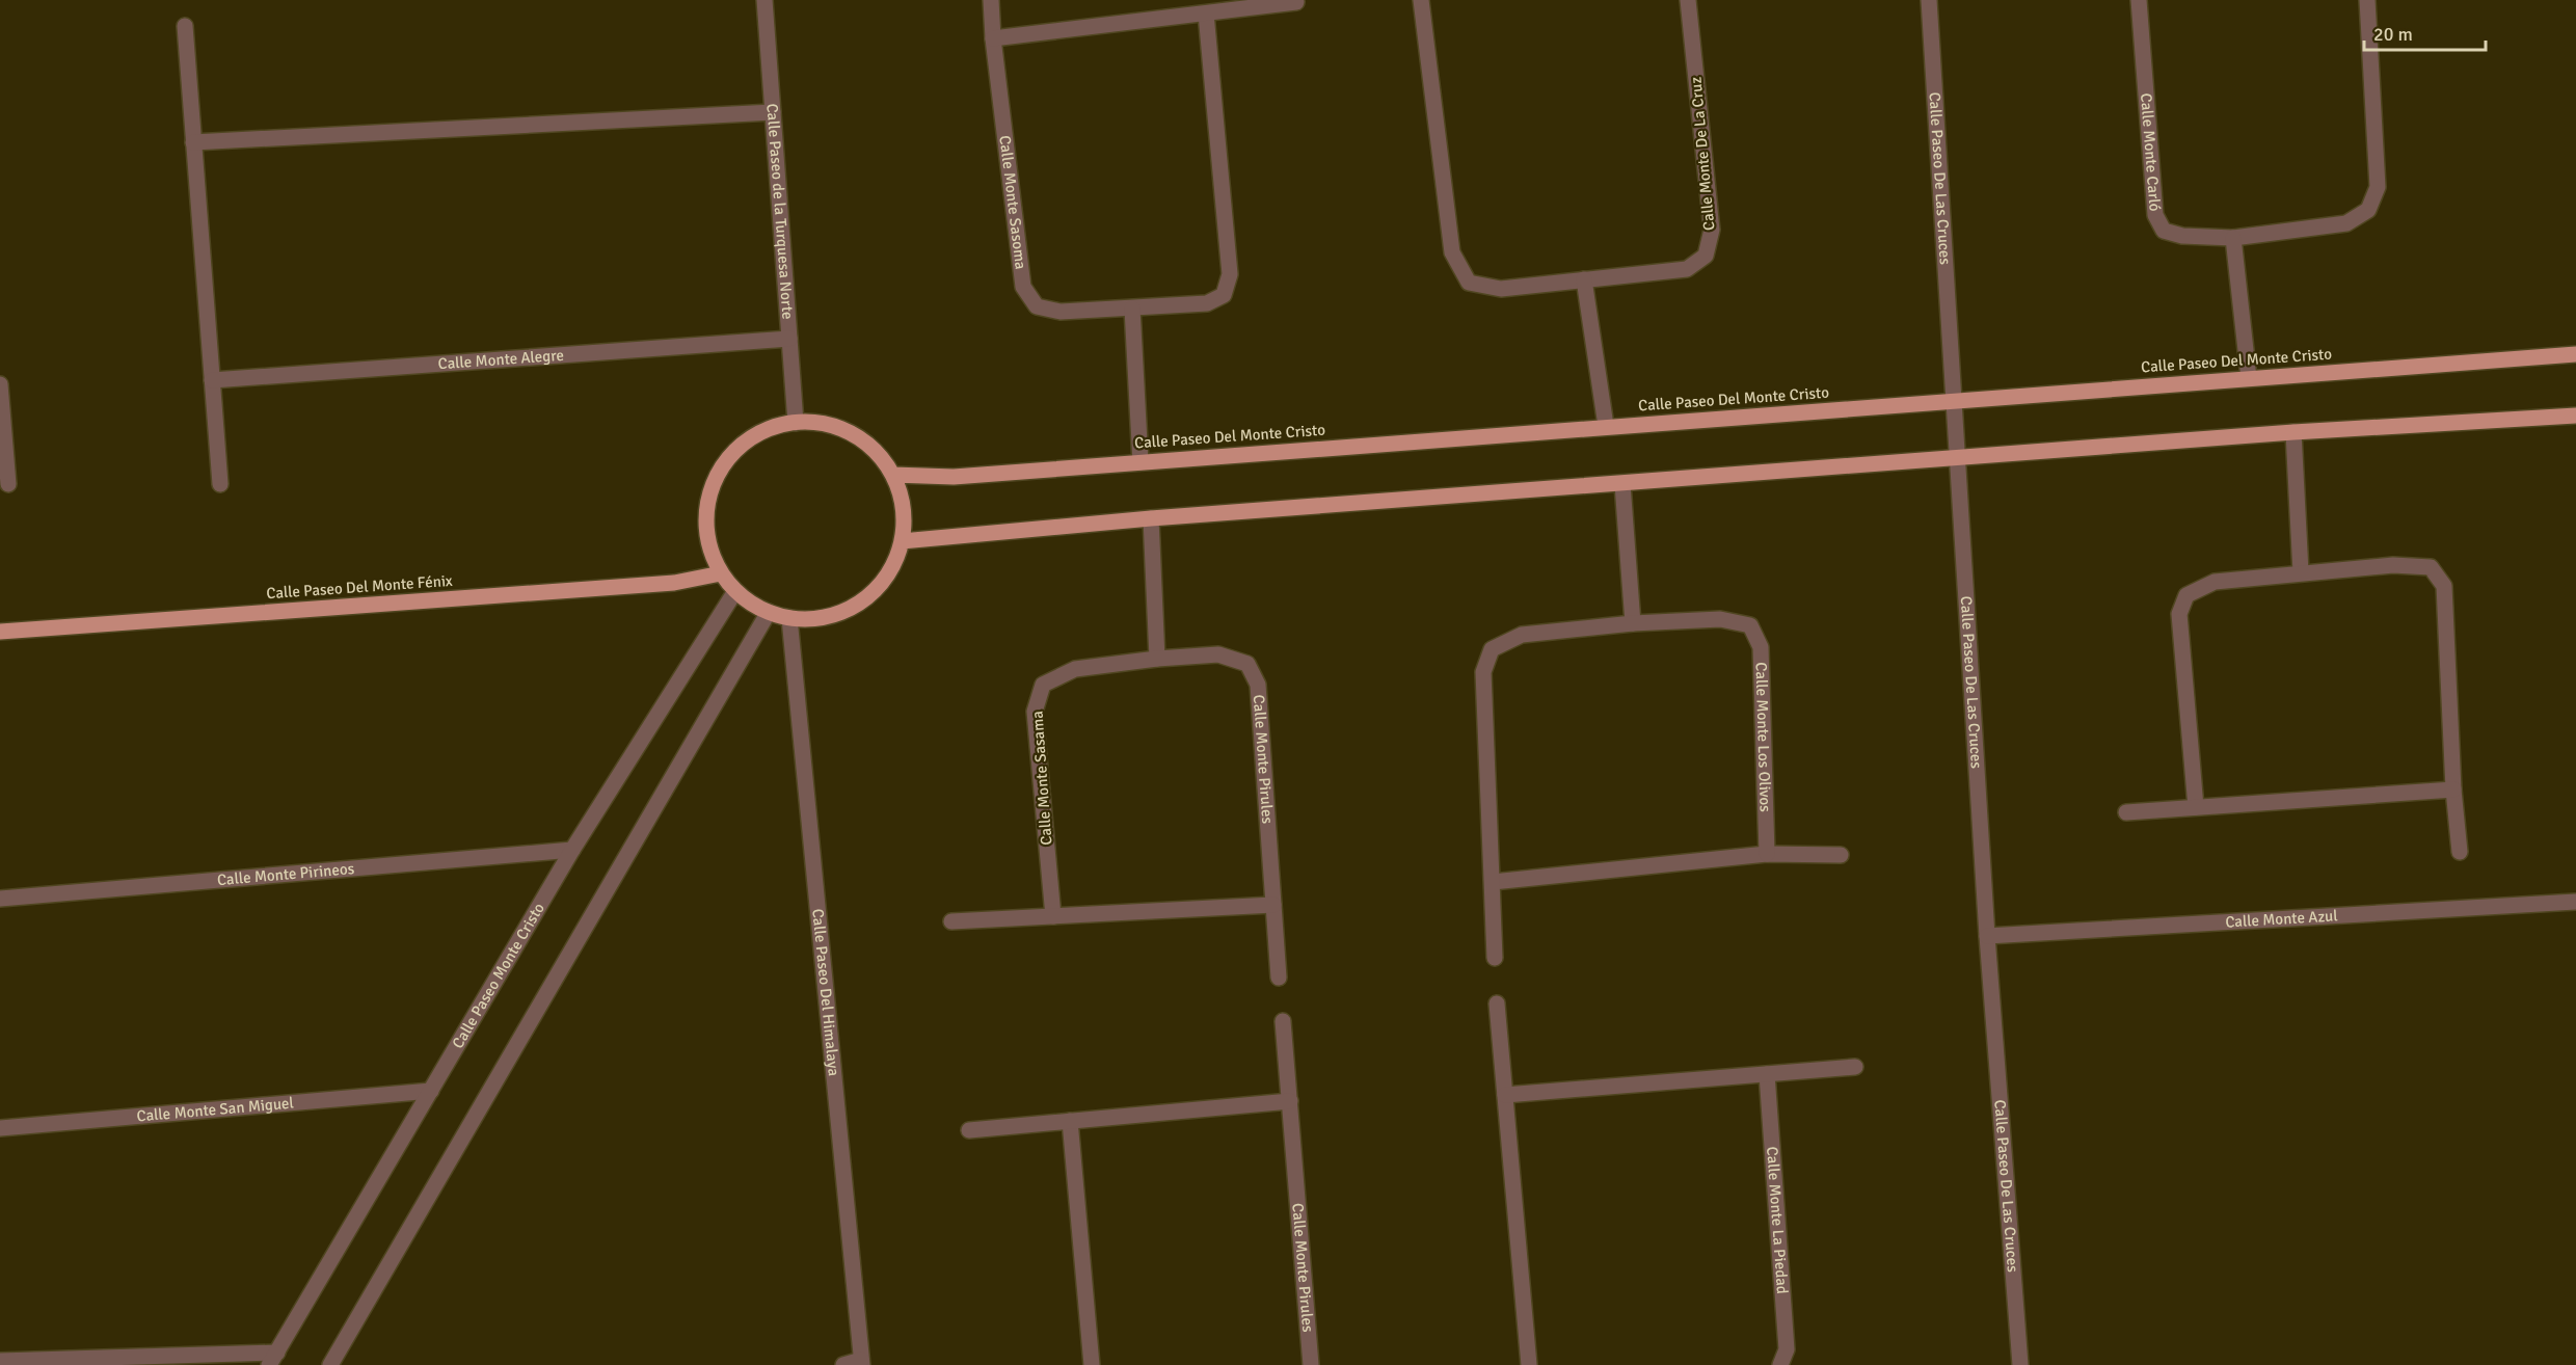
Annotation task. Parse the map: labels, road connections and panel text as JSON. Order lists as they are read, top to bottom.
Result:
{
  "streets": {
    "main road": ["Calle Paseo Del Monte Cristo", "Calle Paseo Del Monte Fénix"],
    "street": [
      "Calle Monte Carló",
      "Calle Monte De La Cruz",
      "Calle Paseo De Las Cruces",
      "Calle Monte Sasoma",
      "Calle Paseo de la Turquesa Norte",
      "Calle Monte Alegre",
      "Calle Monte Los Olivos",
      "Calle Monte Pirules",
      "Calle Monte Sasama",
      "Calle Monte Pirineos",
      "Calle Monte Azul",
      "Calle Paseo Monte Cristo",
      "Calle Paseo Del Himalaya",
      "Calle Monte San Miguel",
      "Calle Monte La Piedad"
    ]
  },
  "crossings": [
    ["Calle Paseo De Las Cruces", "Calle Paseo Del Monte Cristo"],
    ["Calle Paseo De Las Cruces", "Calle Monte Azul"],
    ["Calle Paseo de la Turquesa Norte", "Calle Monte Alegre"],
    ["Calle Paseo de la Turquesa Norte", "Calle Paseo Del Monte Cristo"],
    ["Calle Paseo de la Turquesa Norte", "Calle Paseo Del Monte Fénix"],
    ["Calle Paseo de la Turquesa Norte", "Calle Paseo Monte Cristo"],
    ["Calle Paseo de la Turquesa Norte", "Calle Paseo Del Himalaya"],
    ["Calle Paseo Del Monte Cristo", "Calle Paseo Del Monte Fénix"],
    ["Calle Paseo Del Monte Cristo", "Calle Paseo Monte Cristo"],
    ["Calle Paseo Del Monte Cristo", "Calle Paseo Del Himalaya"],
    ["Calle Paseo Del Monte Fénix", "Calle Paseo Monte Cristo"],
    ["Calle Paseo Del Monte Fénix", "Calle Paseo Del Himalaya"],
    ["Calle Monte Pirules", "Calle Monte Sasama"],
    ["Calle Monte Pirineos", "Calle Paseo Monte Cristo"],
    ["Calle Paseo Monte Cristo", "Calle Paseo Del Himalaya"],
    ["Calle Paseo Monte Cristo", "Calle Monte San Miguel"]
  ],
  "scale_bar": "20 m"
}
